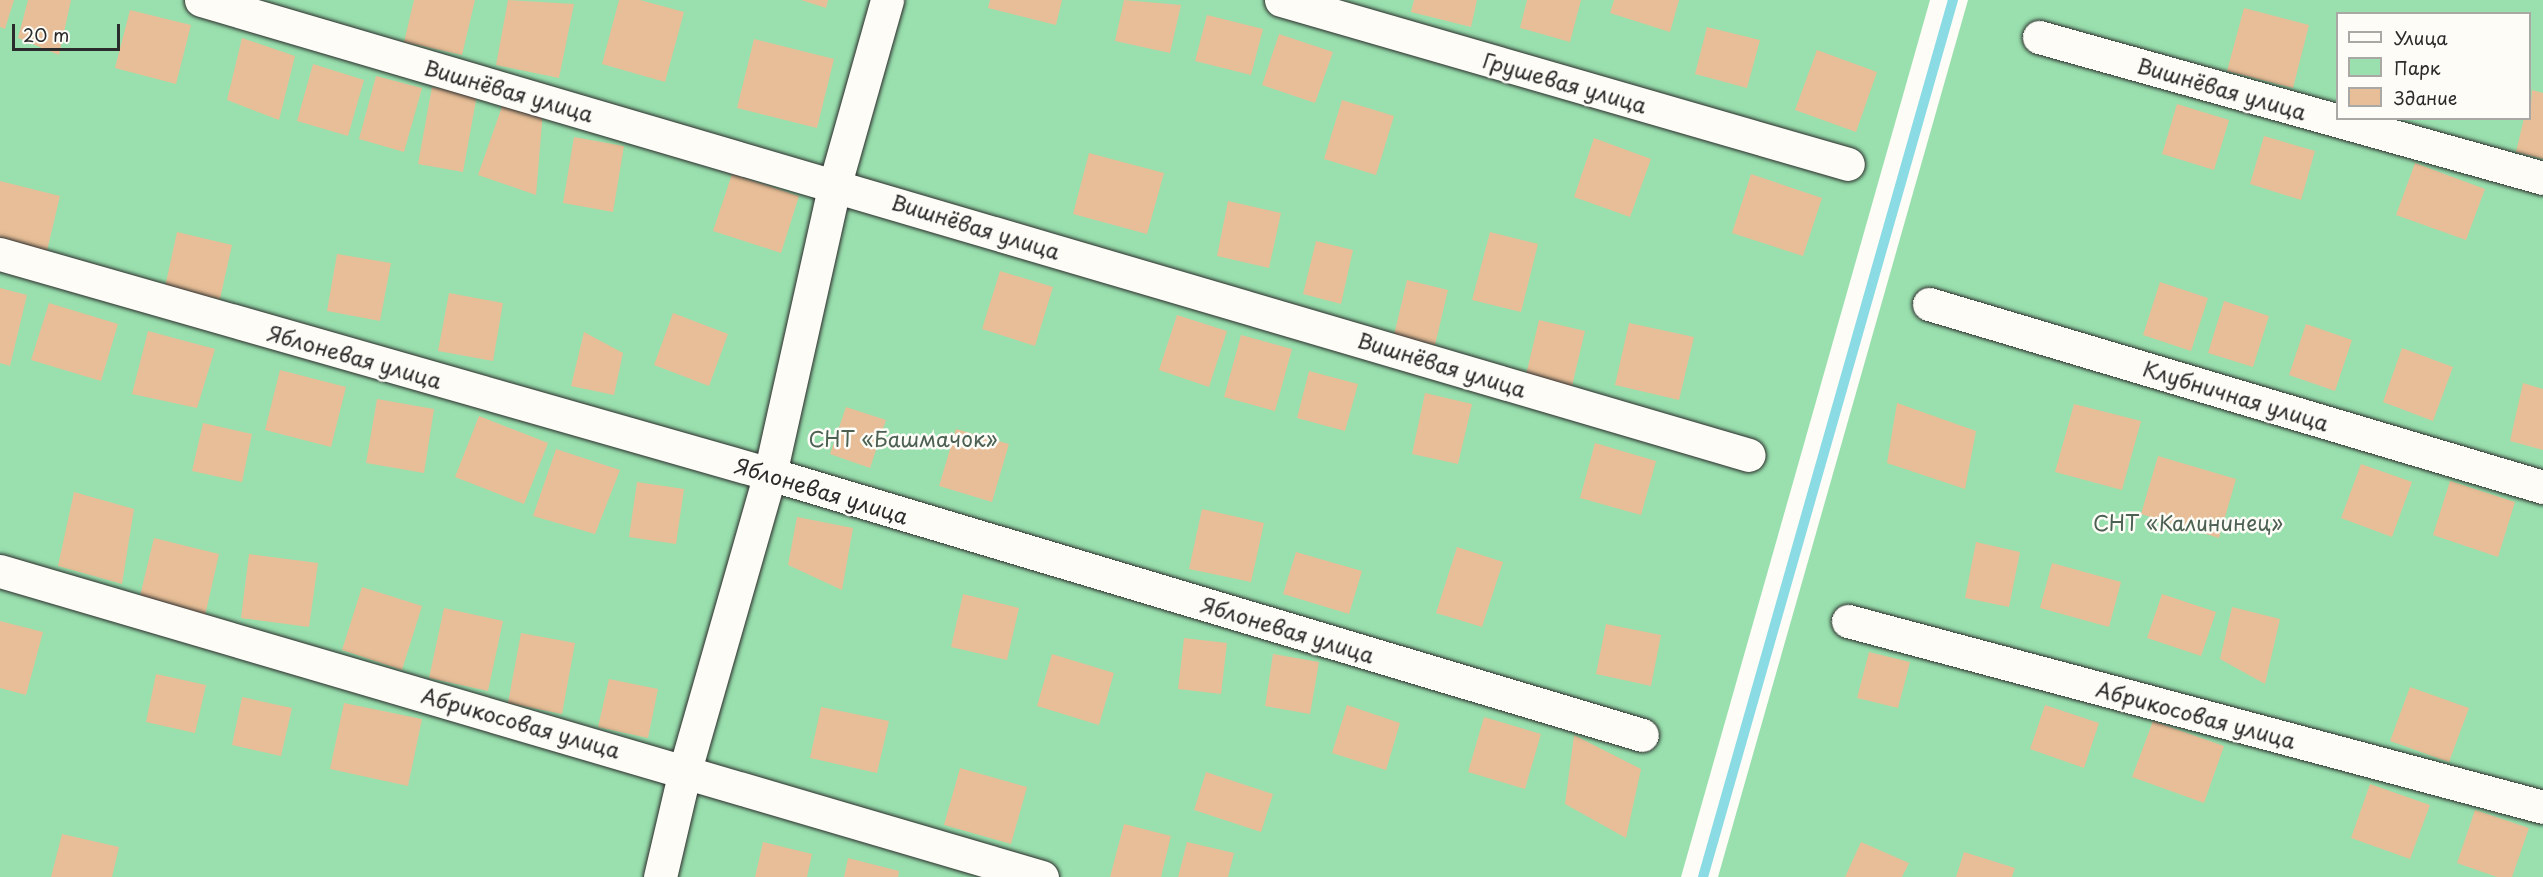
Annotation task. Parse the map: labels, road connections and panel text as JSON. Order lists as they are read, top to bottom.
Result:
{
  "streets": {
    "street": [
      "Грушевая улица",
      "Вишнёвая улица",
      "Яблоневая улица",
      "Клубничная улица",
      "Абрикосовая улица"
    ]
  },
  "parks": ["СНТ «Башмачок»", "СНТ «Калининец»"],
  "legend": ["Улица", "Парк", "Здание"],
  "scale_bar": "20 m"
}
